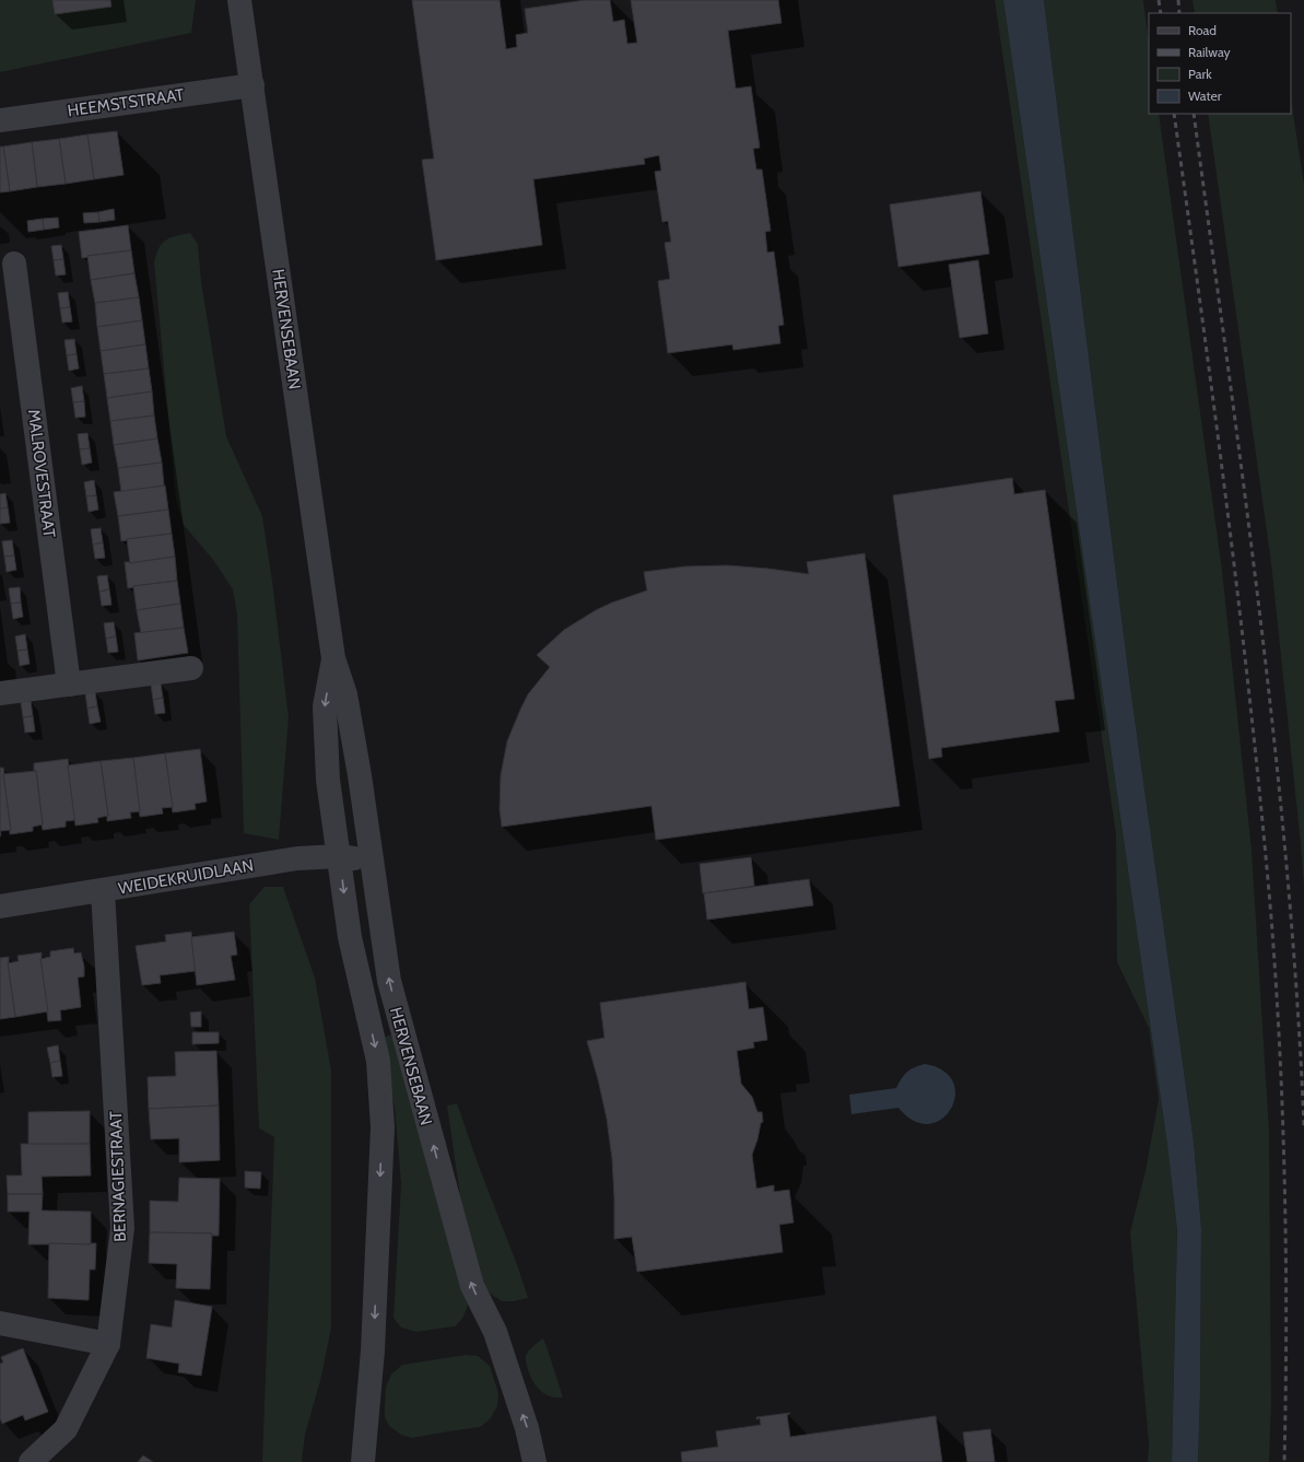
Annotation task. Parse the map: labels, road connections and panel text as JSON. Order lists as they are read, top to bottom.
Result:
{
  "streets": {
    "street": [
      "HEEMSTSTRAAT",
      "HERVENSEBAAN",
      "MALROVESTRAAT",
      "WEIDEKRUIDLAAN",
      "BERNAGIESTRAAT"
    ]
  },
  "crossings": [
    ["HEEMSTSTRAAT", "HERVENSEBAAN"],
    ["HERVENSEBAAN", "WEIDEKRUIDLAAN"],
    ["WEIDEKRUIDLAAN", "BERNAGIESTRAAT"]
  ],
  "legend": [
    "Road",
    "Railway",
    "Park",
    "Water"
  ]
}
